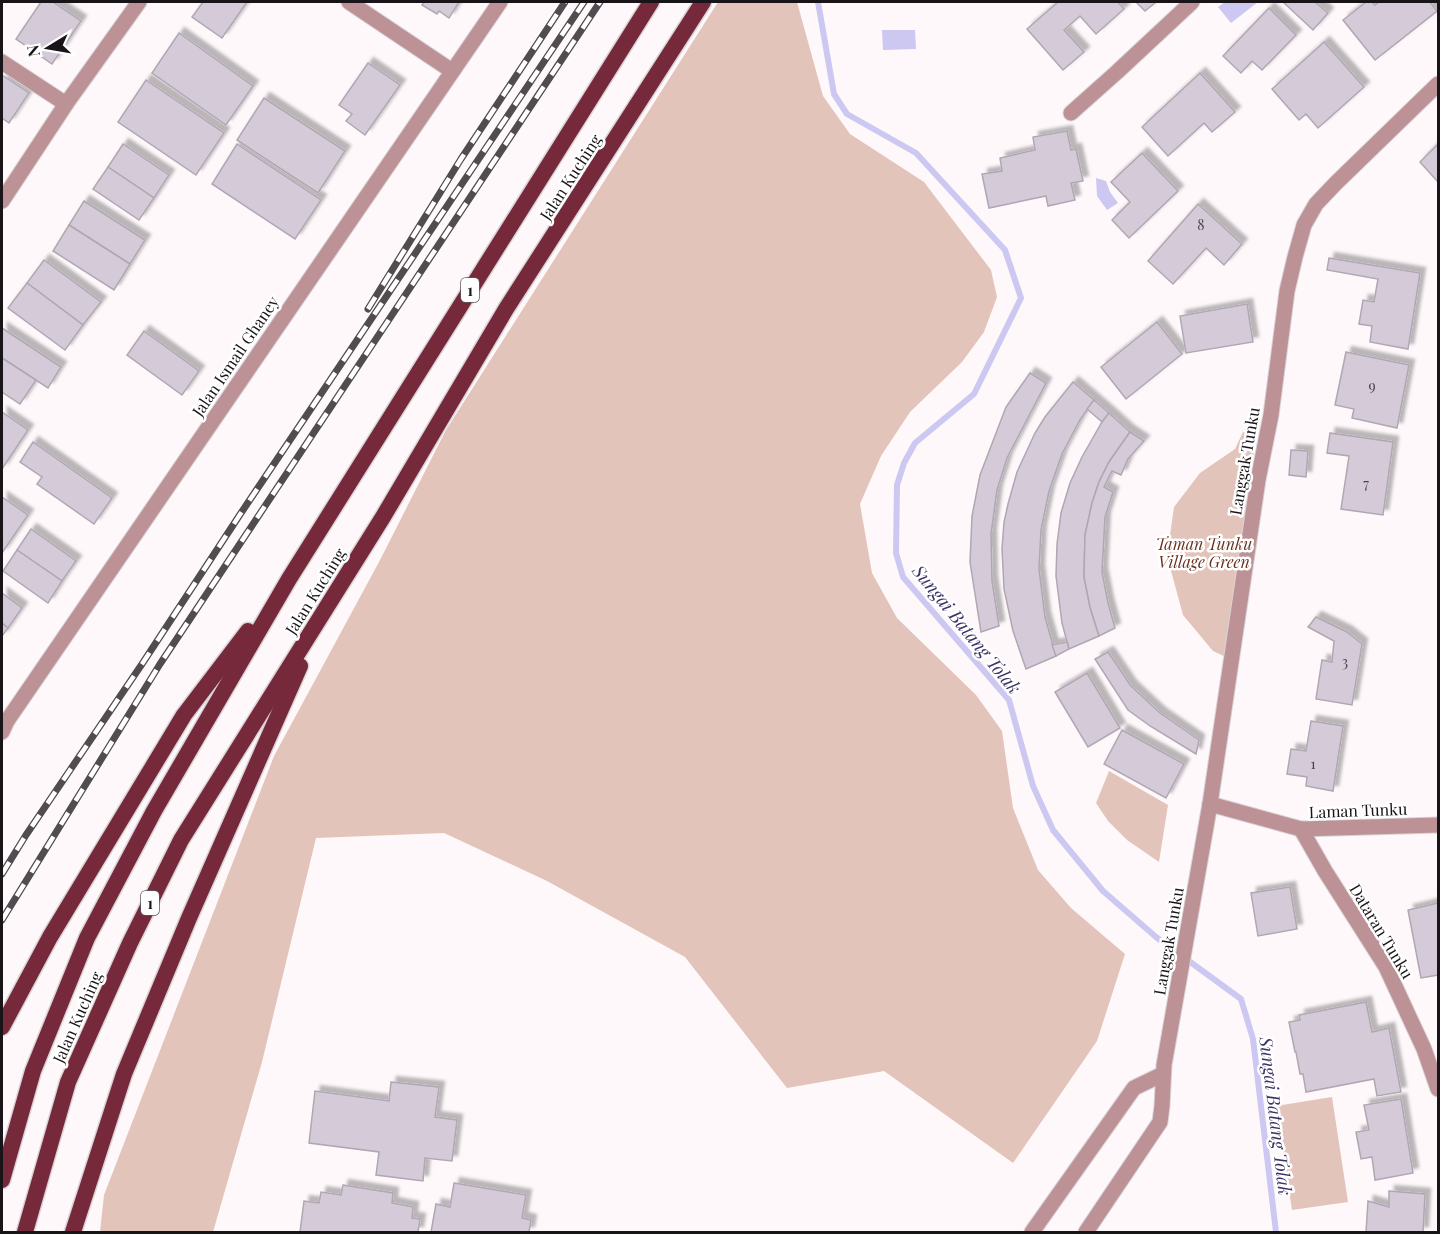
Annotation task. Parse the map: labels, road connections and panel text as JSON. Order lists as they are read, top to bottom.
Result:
{
  "streets": {
    "highway": ["Jalan Kuching", "1"],
    "street": [
      "Jalan Ismail Ghaney",
      "Langgak Tunku",
      "Laman Tunku",
      "Dataran Tunku"
    ]
  },
  "crossings": [
    ["Langgak Tunku", "Laman Tunku"],
    ["Laman Tunku", "Dataran Tunku"]
  ],
  "water": ["Sungai Batang Tolak"],
  "parks": ["Taman Tunku Village Green"],
  "house_numbers": [
    "8",
    "9",
    "7",
    "3",
    "1"
  ],
  "north": "left"
}
